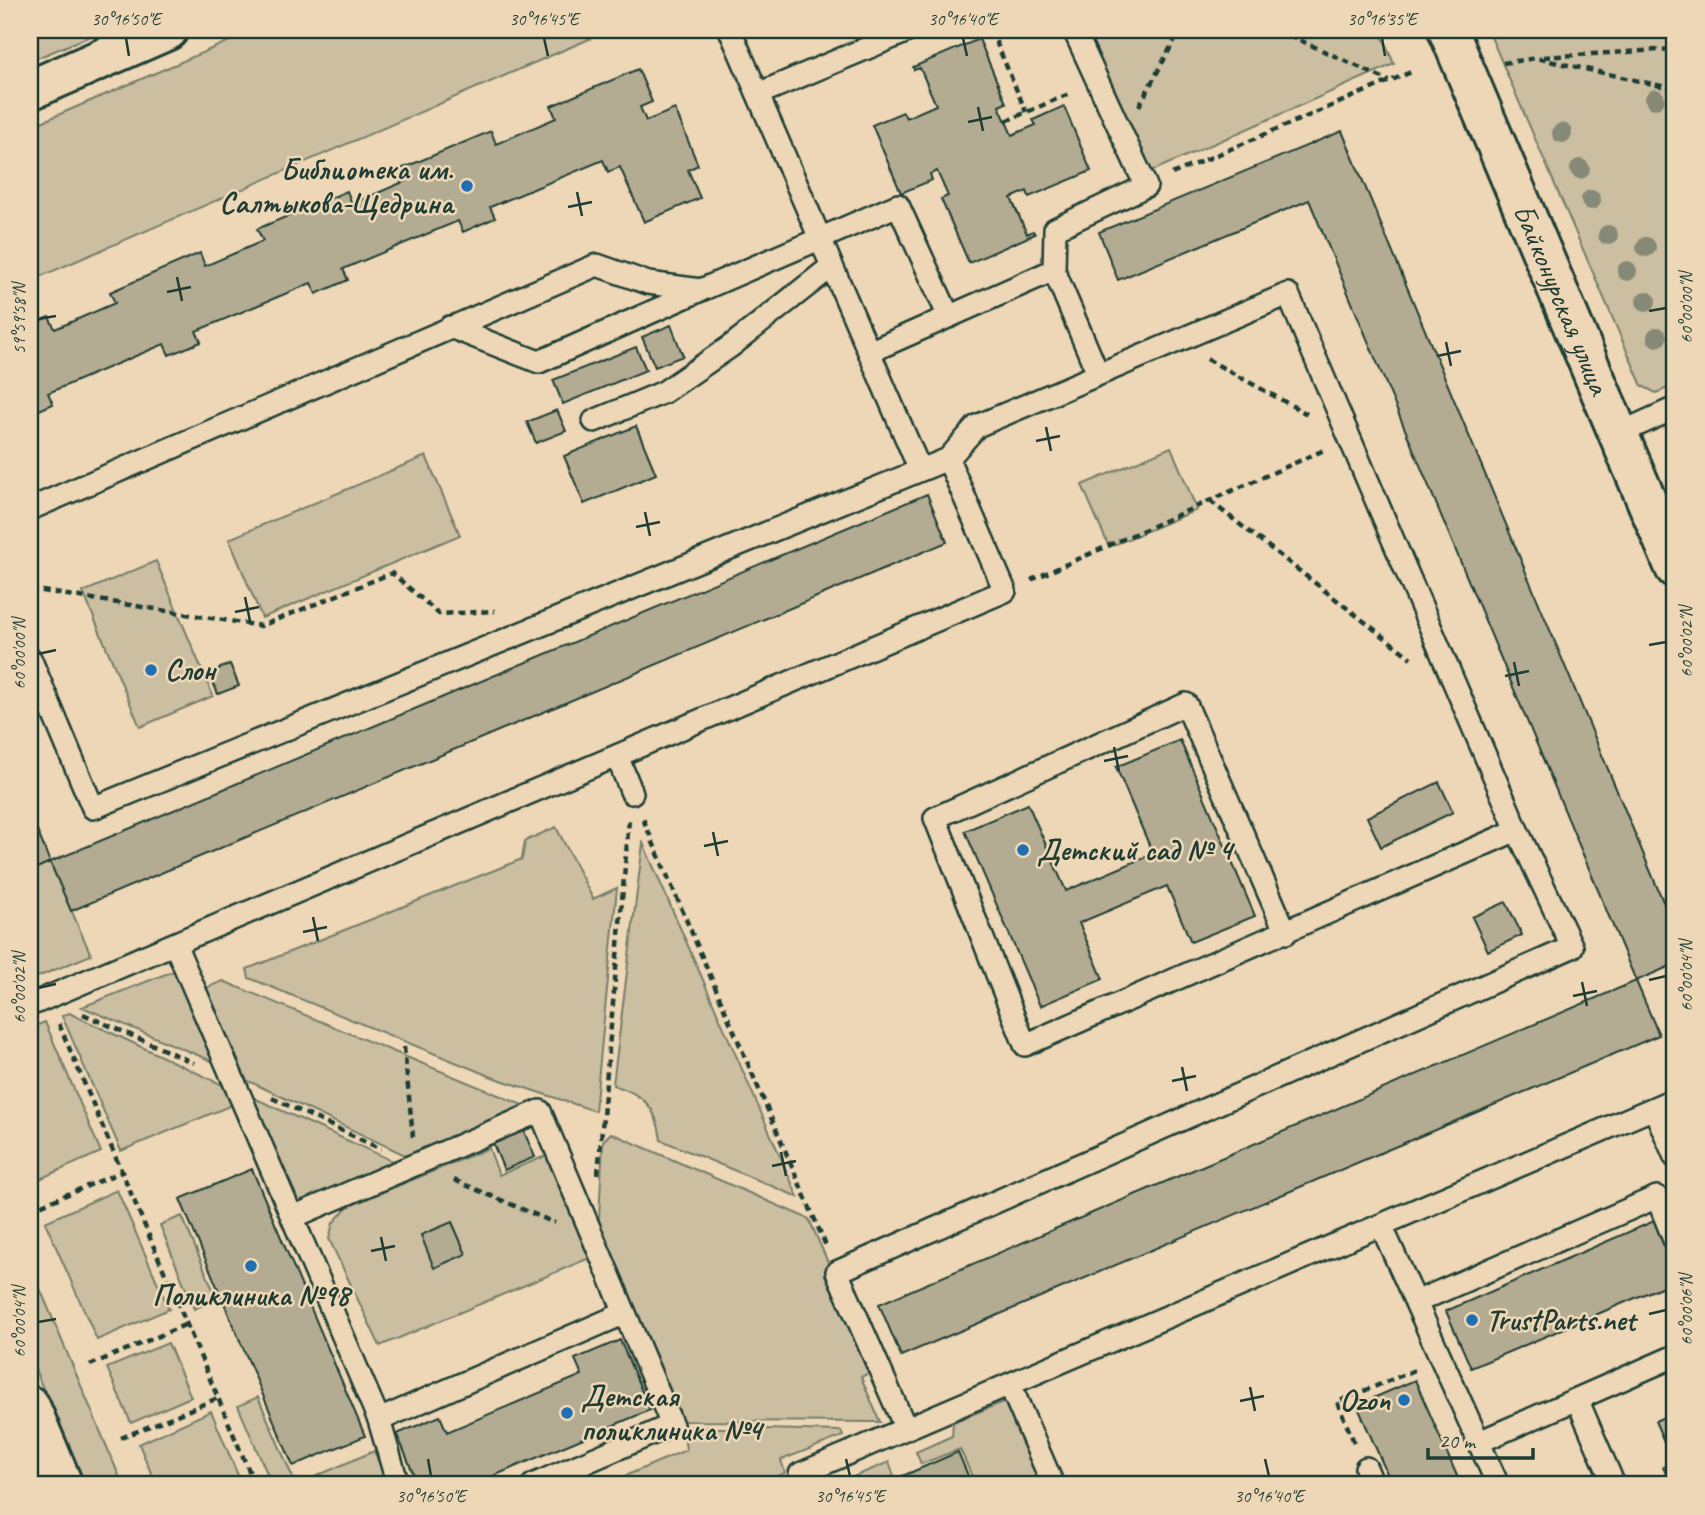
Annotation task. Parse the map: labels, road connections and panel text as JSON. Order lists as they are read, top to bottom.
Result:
{
  "streets": {
    "street": ["Байконурская улица"]
  },
  "places": [
    "Библиотека им. Салтыкова-Щедрина",
    "Слон",
    "Детский сад № 4",
    "Поликлиника №98",
    "TrustParts.net",
    "Ozon",
    "Детская поликлиника №4"
  ],
  "scale_bar": "20 m",
  "coordinates": [
    "30°16'50\"E",
    "30°16'45\"E",
    "30°16'40\"E",
    "30°16'35\"E",
    "60°00'00\"N",
    "59°59'58\"N",
    "60°00'02\"N",
    "60°00'04\"N",
    "60°00'06\"N"
  ]
}
